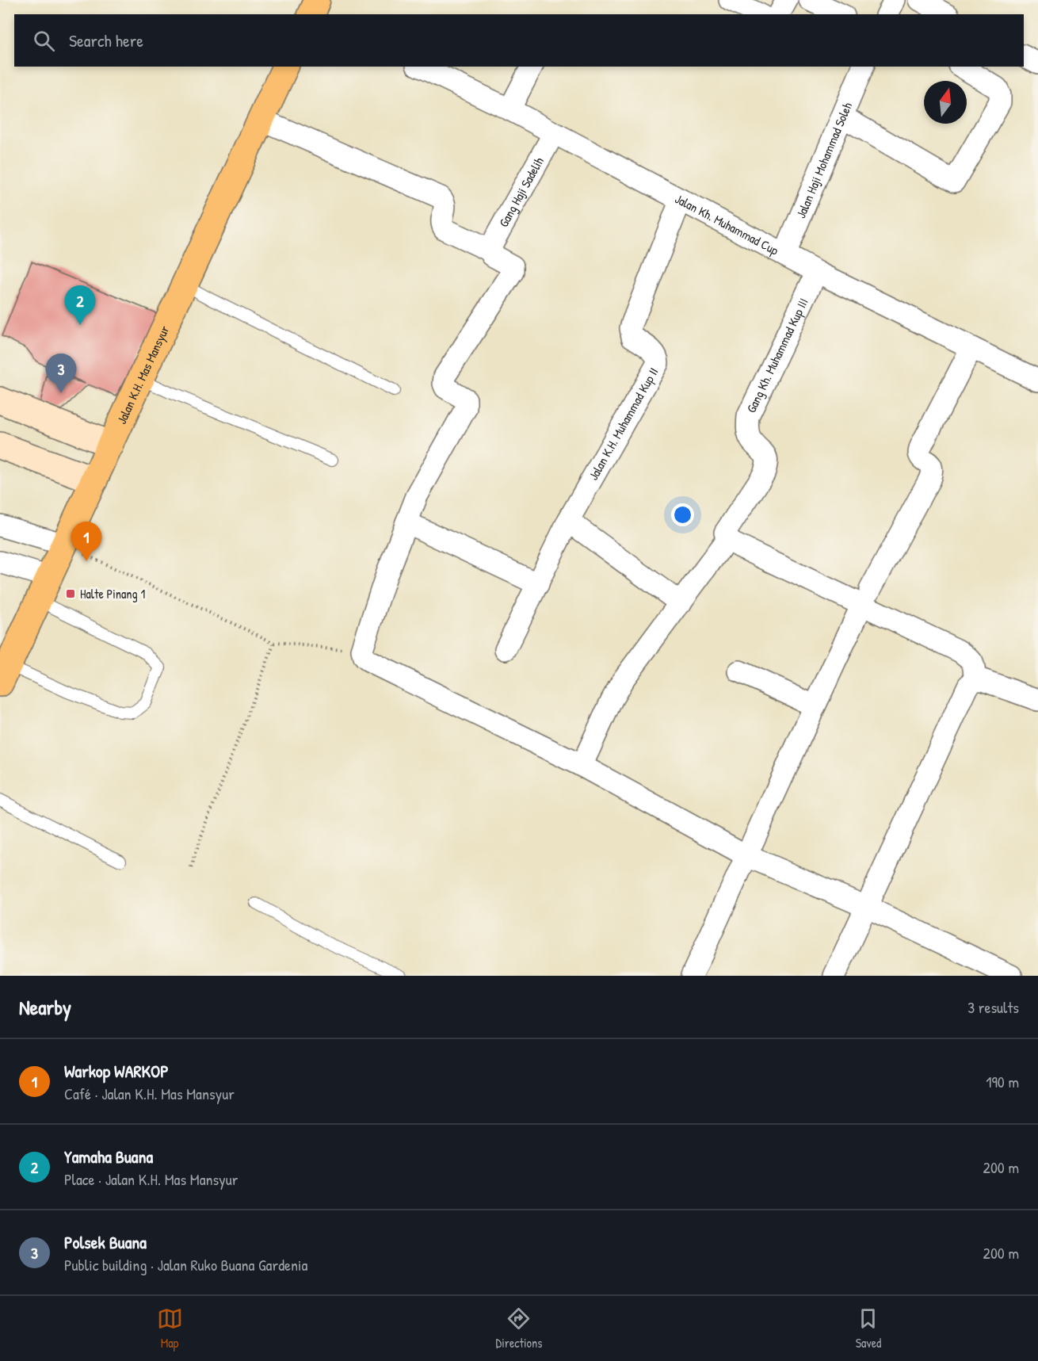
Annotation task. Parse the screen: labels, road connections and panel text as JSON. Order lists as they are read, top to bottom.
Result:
{
  "streets": {
    "main road": ["Jalan K.H. Mas Mansyur"],
    "street": [
      "Jalan Haji Mohammad Soleh",
      "Gang Haji Sadelih",
      "Jalan Kh. Muhammad Cup",
      "Gang Kh. Muhammad Kup III",
      "Jalan K.H. Muhammad Kup II"
    ]
  },
  "crossings": [
    ["Jalan Haji Mohammad Soleh", "Jalan Kh. Muhammad Cup"],
    ["Gang Haji Sadelih", "Jalan Kh. Muhammad Cup"],
    ["Jalan Kh. Muhammad Cup", "Gang Kh. Muhammad Kup III"],
    ["Jalan Kh. Muhammad Cup", "Jalan K.H. Muhammad Kup II"]
  ],
  "places": {
    "transit": ["Halte Pinang 1"]
  },
  "north": "top",
  "page": {
    "search": "Search here",
    "pins": ["2", "3", "1"],
    "heading": ["Nearby", "3 results"],
    "list": [
      {
        "mark": "1",
        "name": "Warkop WARKOP",
        "note": "Café · Jalan K.H. Mas Mansyur",
        "value": "190 m"
      },
      {
        "mark": "2",
        "name": "Yamaha Buana",
        "note": "Place · Jalan K.H. Mas Mansyur",
        "value": "200 m"
      },
      {
        "mark": "3",
        "name": "Polsek Buana",
        "note": "Public building · Jalan Ruko Buana Gardenia",
        "value": "200 m"
      }
    ],
    "nav": ["Map", "Directions", "Saved"]
  }
}
